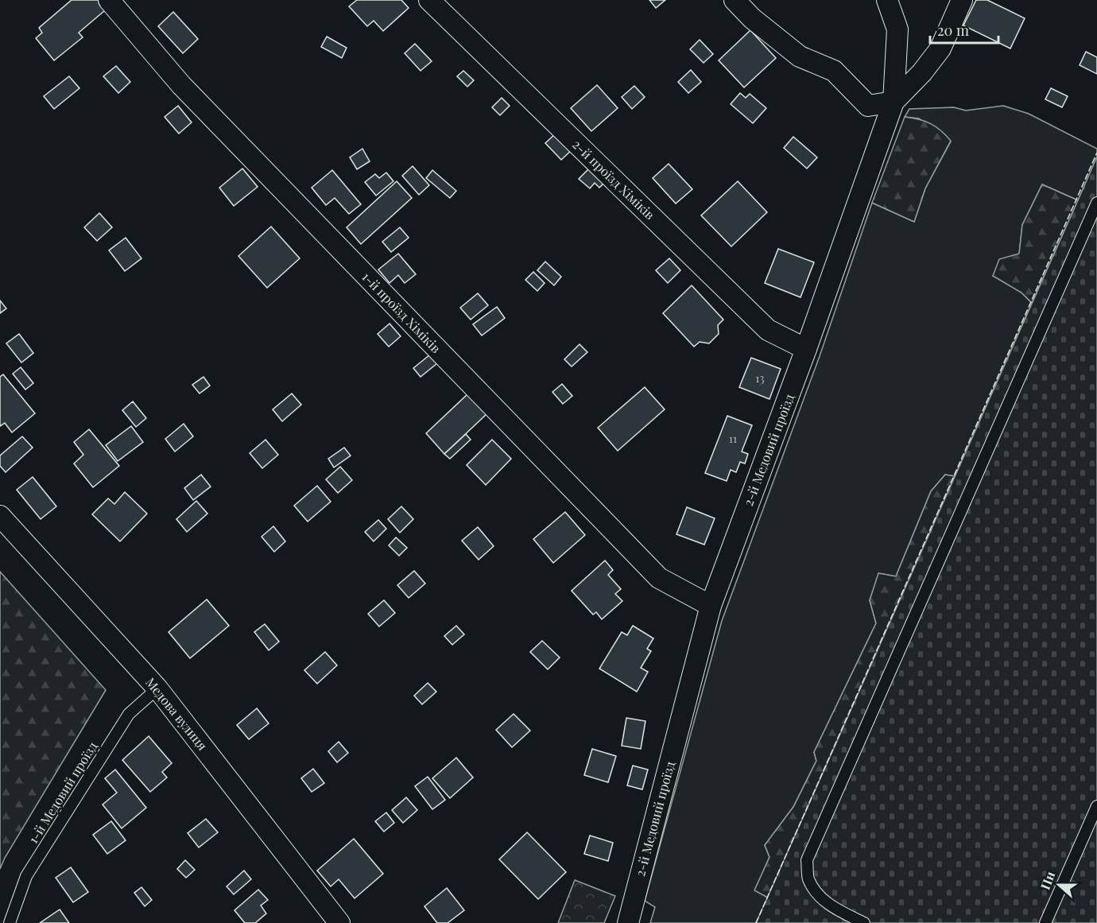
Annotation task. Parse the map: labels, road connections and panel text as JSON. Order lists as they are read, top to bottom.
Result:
{
  "streets": {
    "street": [
      "2-й проїзд Хіміків",
      "1-й проїзд Хіміків",
      "2-й Медовий проїзд",
      "Медова вулиця"
    ],
    "lane": ["1-й Медовий проїзд"]
  },
  "crossings": [
    ["2-й проїзд Хіміків", "2-й Медовий проїзд"],
    ["1-й проїзд Хіміків", "2-й Медовий проїзд"],
    ["Медова вулиця", "1-й Медовий проїзд"]
  ],
  "house_numbers": ["13", "11"],
  "scale_bar": "20 m",
  "north": "left"
}
